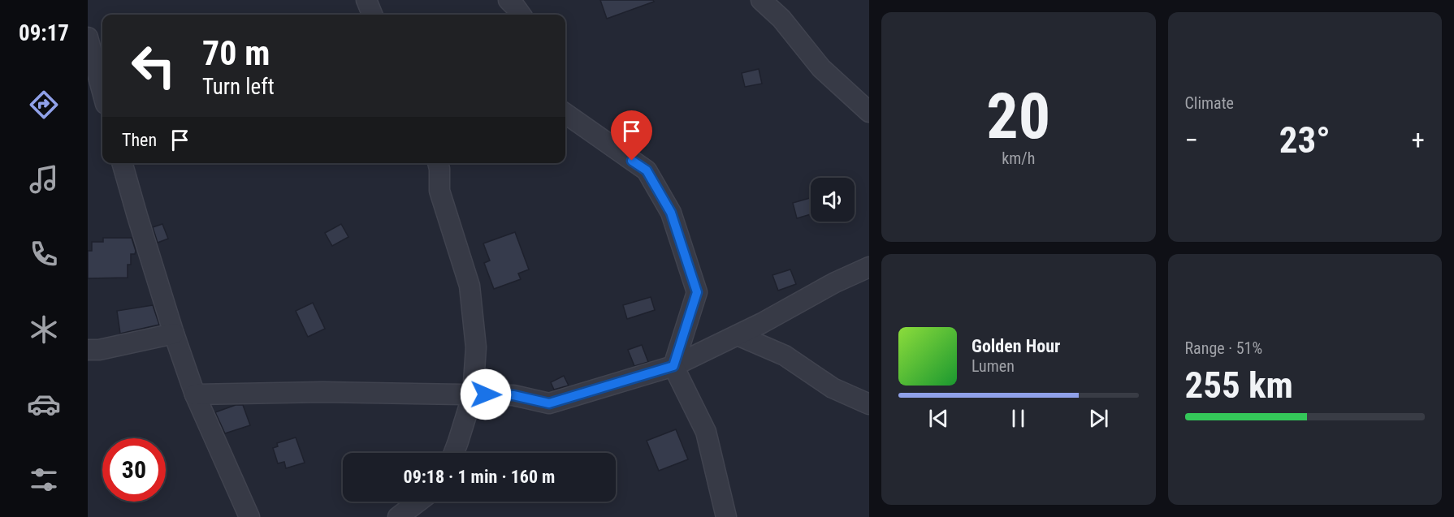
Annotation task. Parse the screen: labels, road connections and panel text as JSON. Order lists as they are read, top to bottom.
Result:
{
  "page": {
    "tabs": "09:17",
    "tile": [
      ["20", "km/h"],
      "Climate",
      ["Range · 51%", "255 km"]
    ],
    "turn": ["70 m", "Turn left"],
    "then": "Then",
    "heat": ["−", "23°", "+"],
    "song": ["Golden Hour", "Lumen"],
    "limit": "30",
    "trip": "09:18 · 1 min · 160 m"
  }
}
